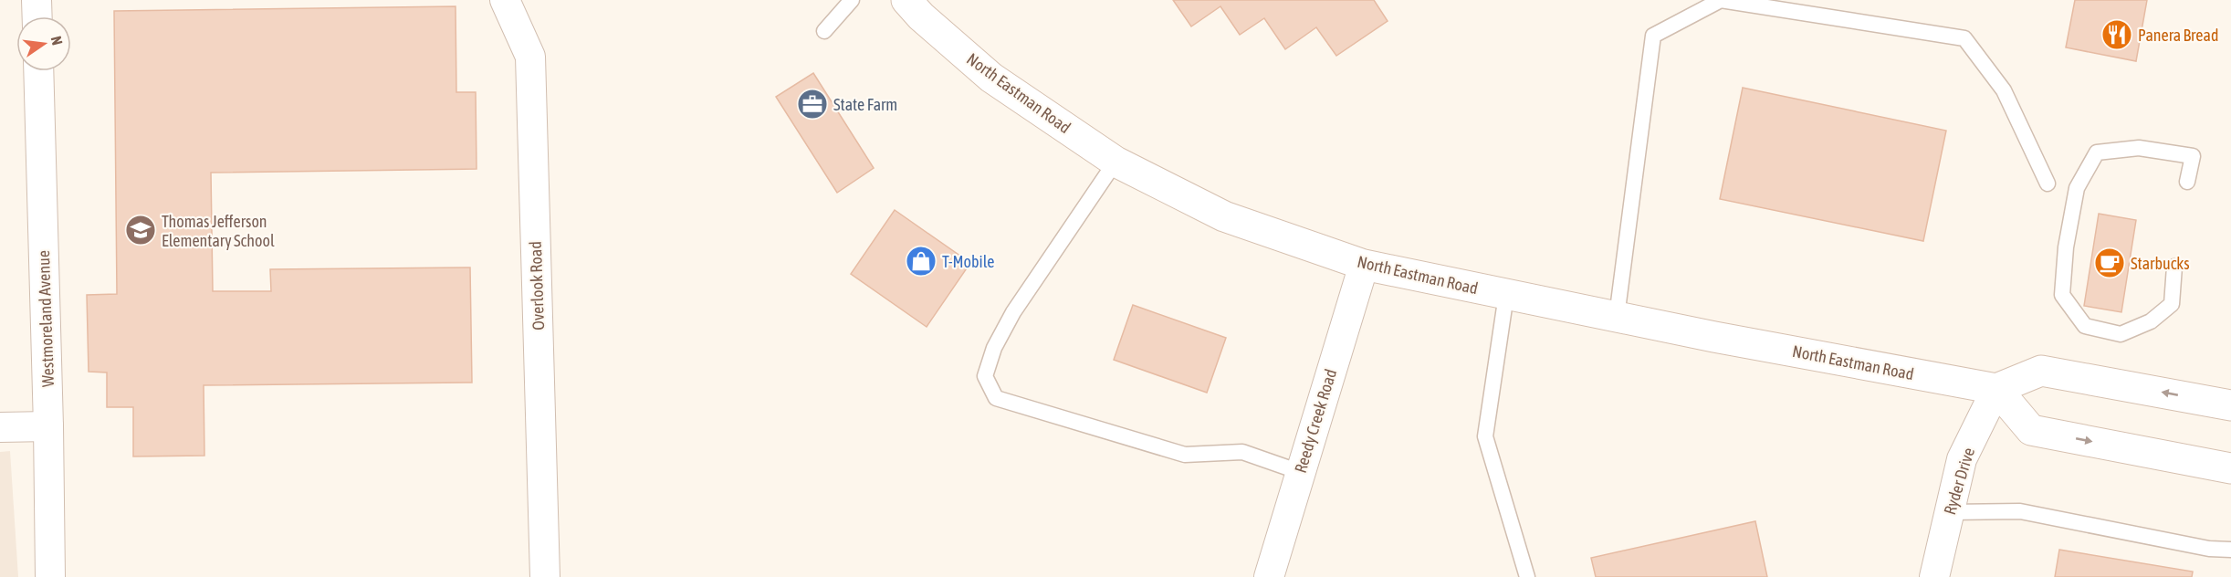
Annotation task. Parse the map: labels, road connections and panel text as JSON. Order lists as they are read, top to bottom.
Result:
{
  "streets": {
    "main road": ["North Eastman Road"],
    "street": [
      "Overlook Road",
      "Westmoreland Avenue",
      "Reedy Creek Road",
      "Ryder Drive"
    ]
  },
  "crossings": [
    ["North Eastman Road", "Reedy Creek Road"],
    ["North Eastman Road", "Ryder Drive"]
  ],
  "places": {
    "restaurant": ["Panera Bread"],
    "office": ["State Farm"],
    "school or university": ["Thomas Jefferson Elementary School"],
    "shop": ["T-Mobile"],
    "cafe": ["Starbucks"]
  },
  "north": "right"
}
